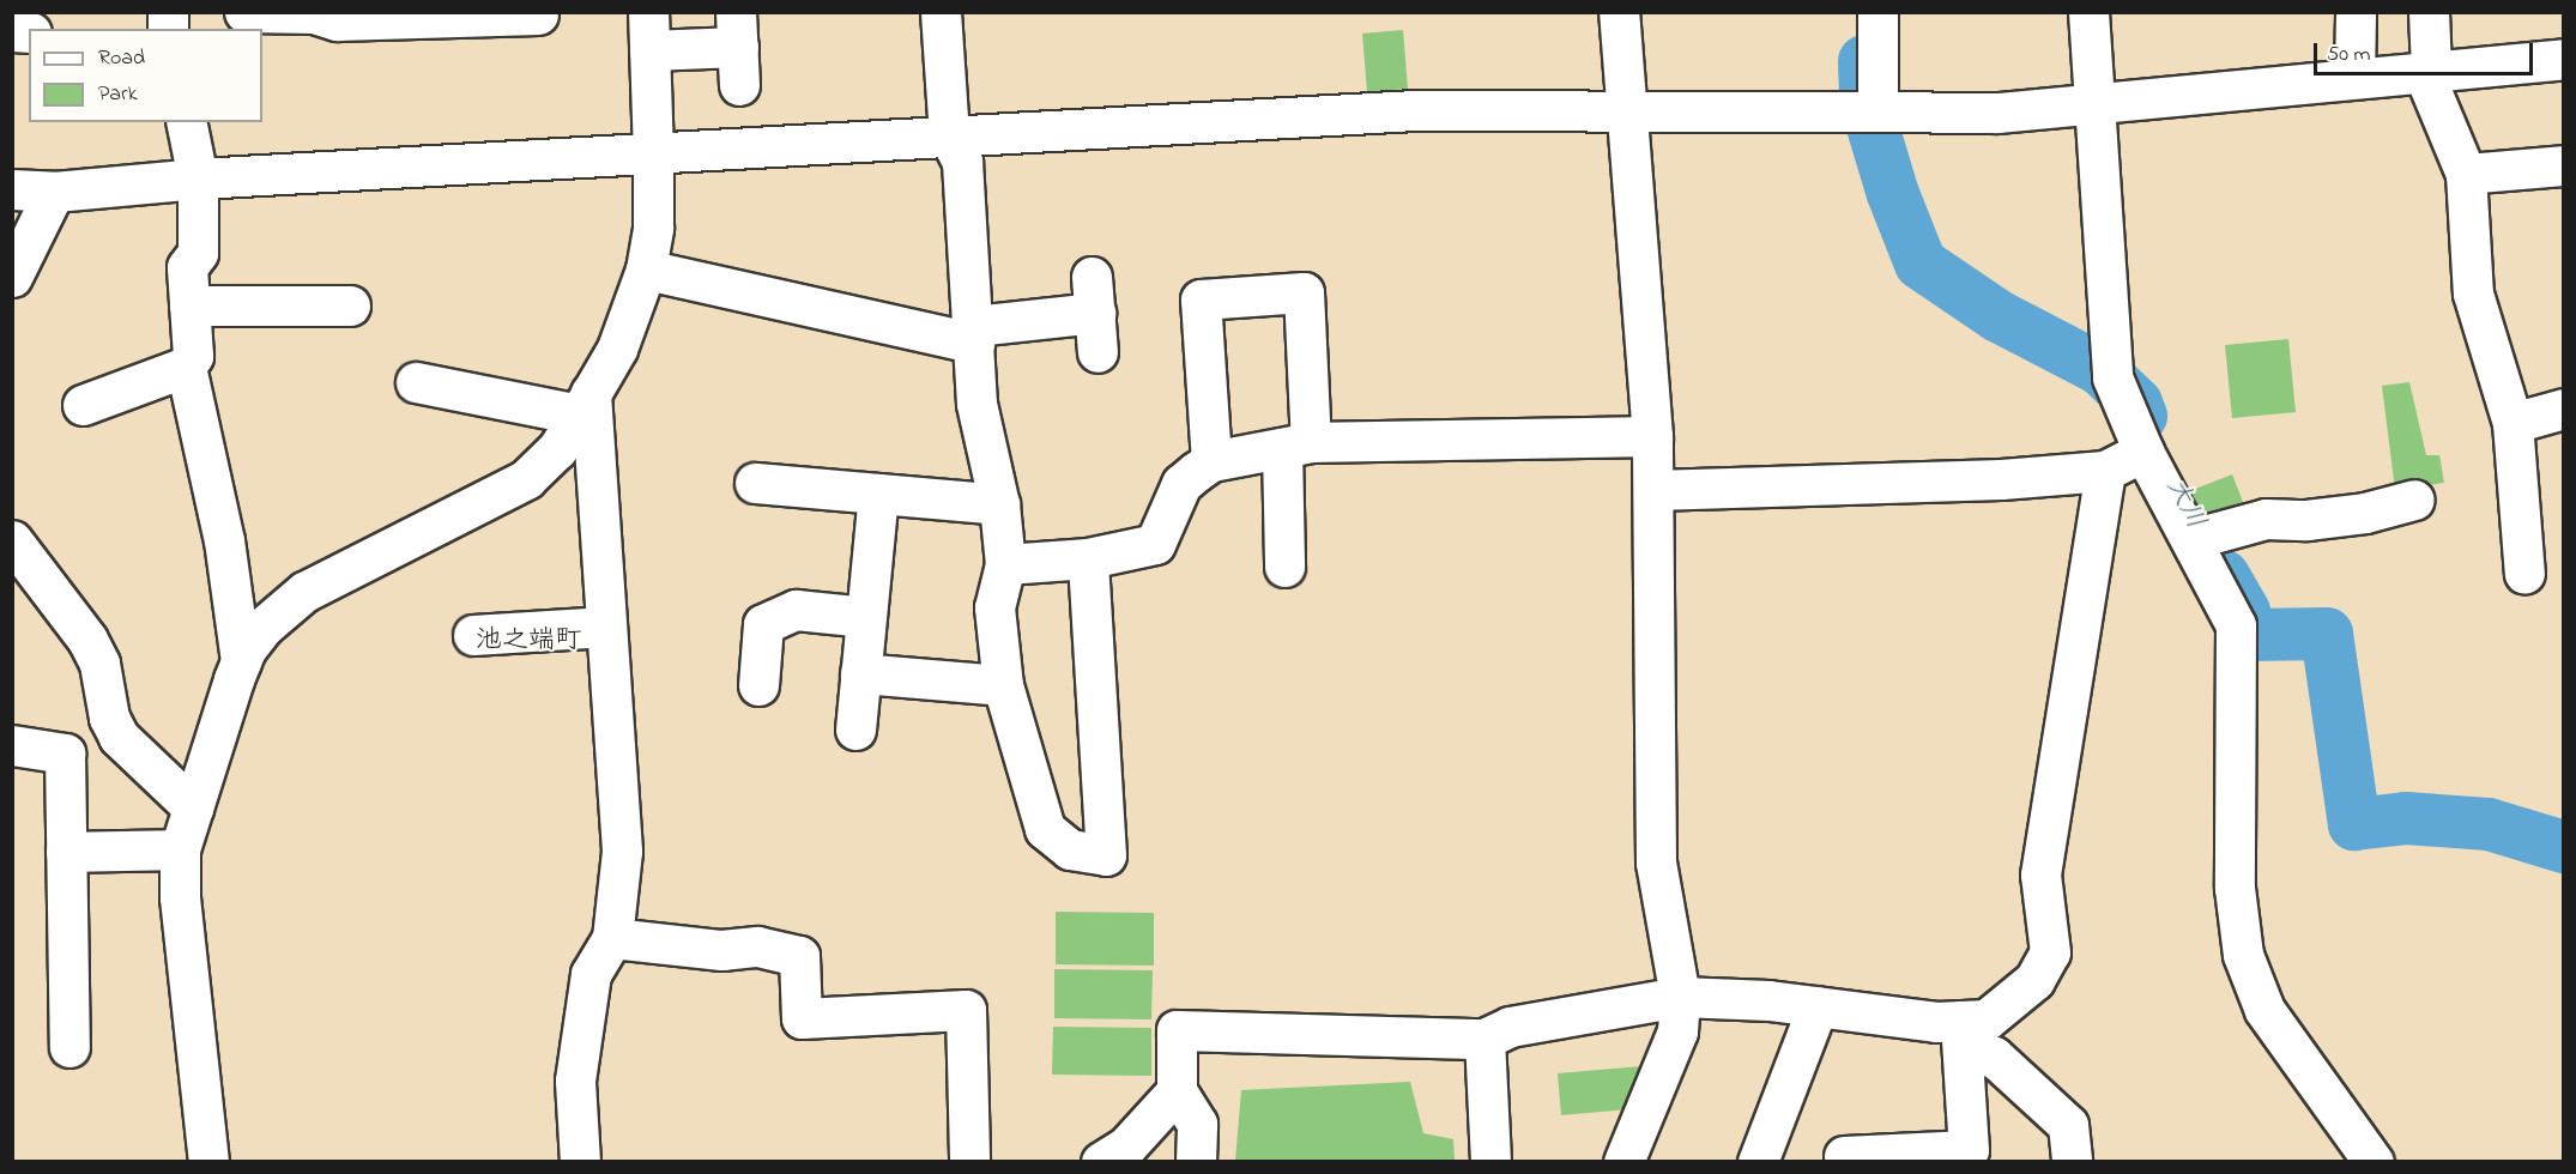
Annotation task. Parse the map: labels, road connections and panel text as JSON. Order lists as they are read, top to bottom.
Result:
{
  "districts": ["池之端町"],
  "water": ["大川"],
  "legend": ["Road", "Park"],
  "scale_bar": "50 m"
}
